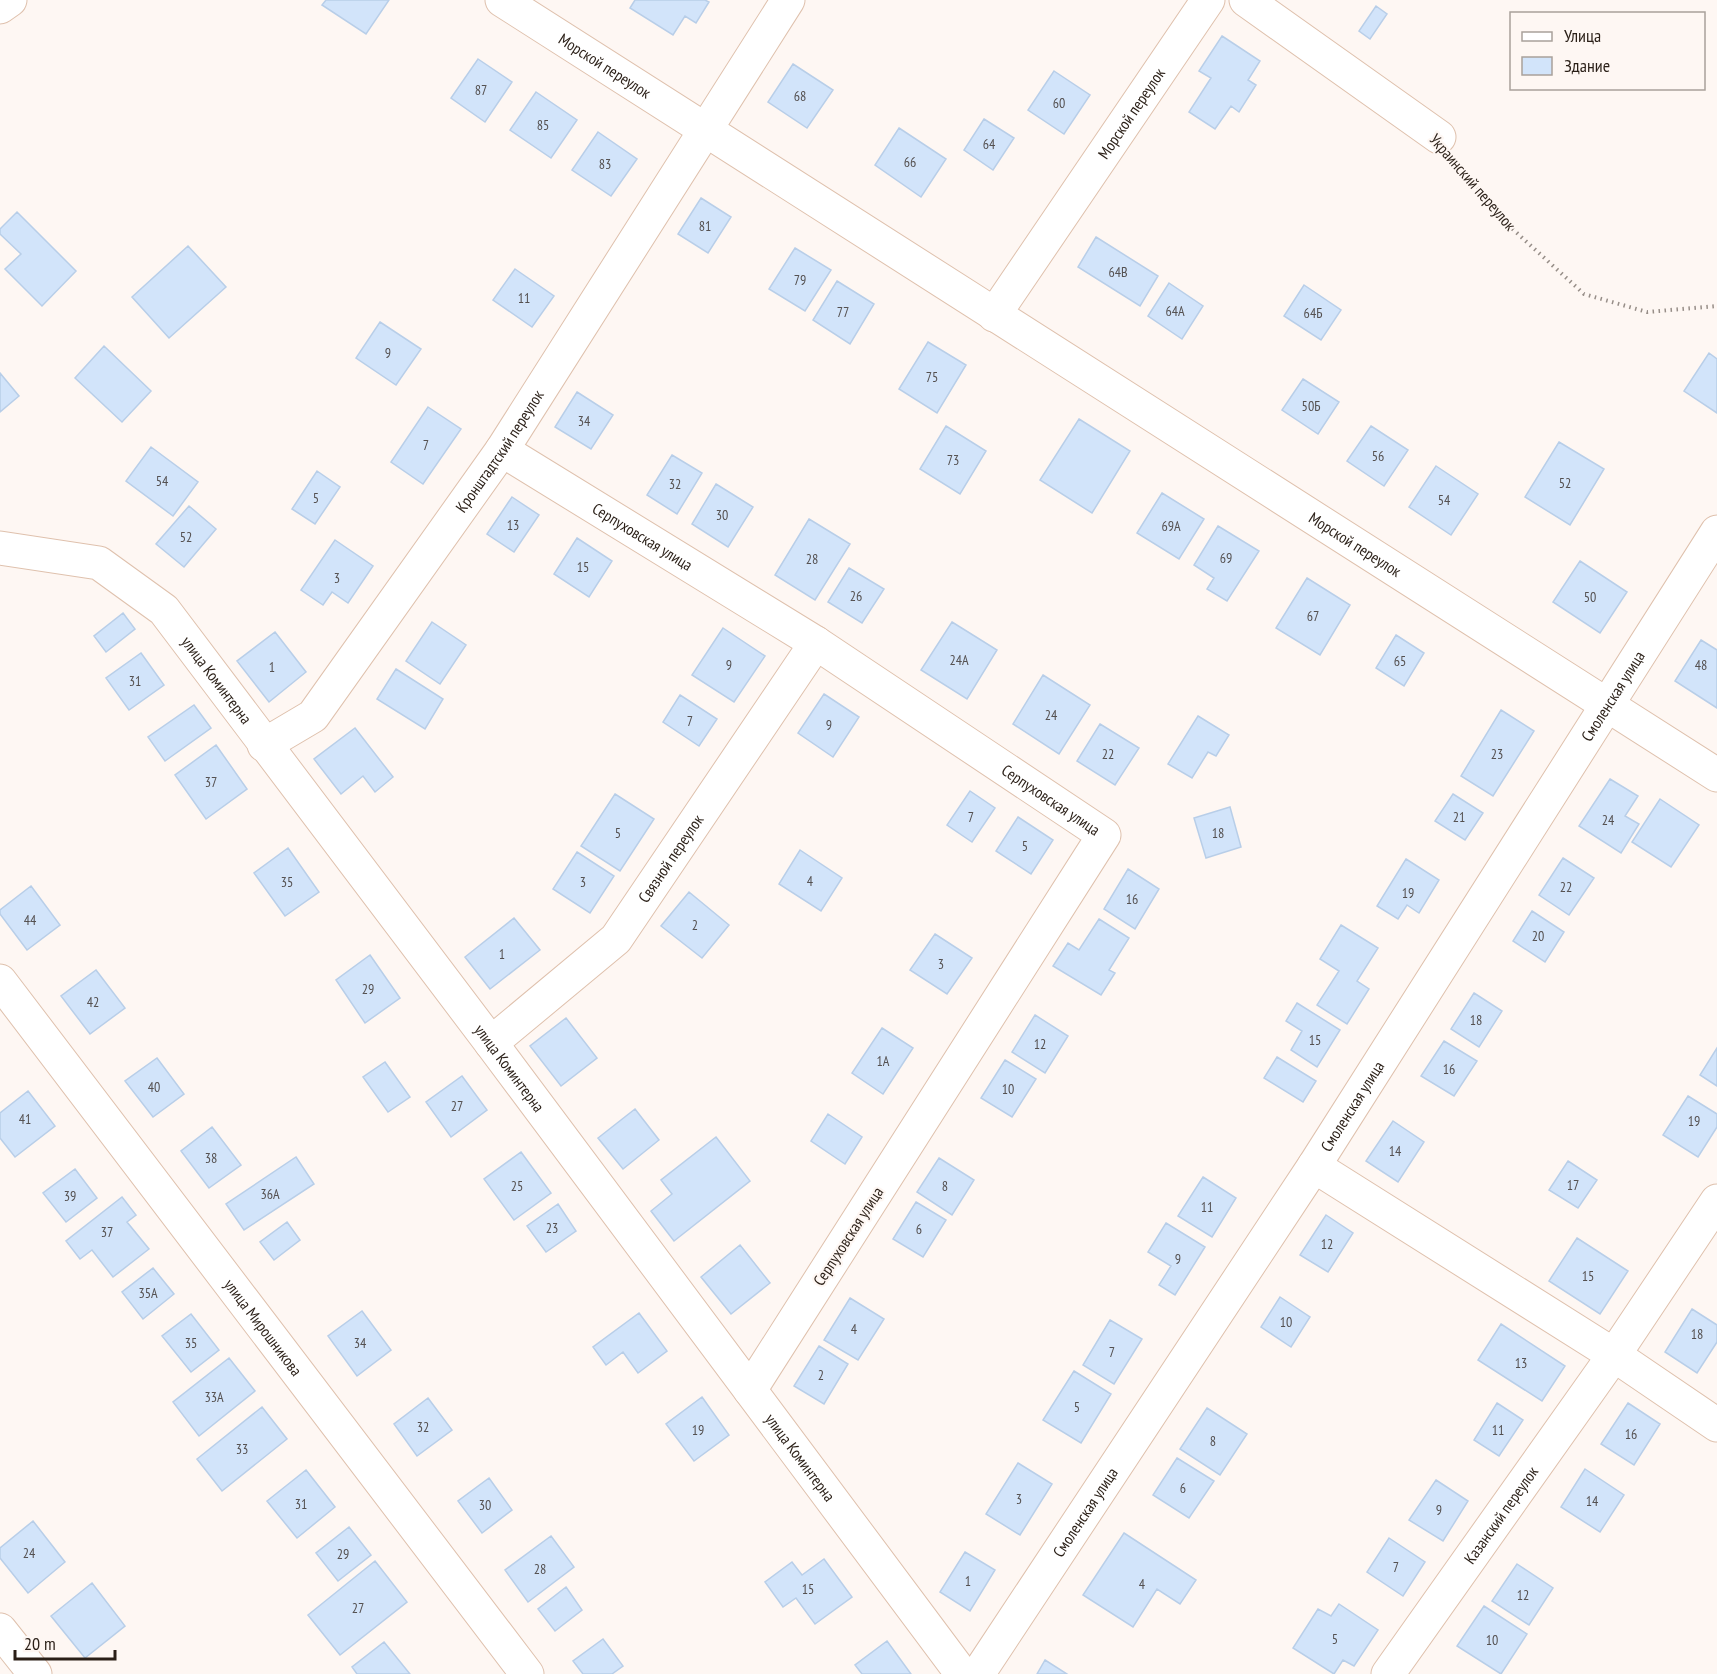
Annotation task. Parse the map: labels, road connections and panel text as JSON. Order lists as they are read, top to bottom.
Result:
{
  "streets": {
    "street": [
      "Морской переулок",
      "Украинский переулок",
      "Кронштадтский переулок",
      "Серпуховская улица",
      "улица Коминтерна",
      "Смоленская улица",
      "Связной переулок",
      "улица Мирошникова",
      "Казанский переулок"
    ]
  },
  "crossings": [
    ["Морской переулок", "Кронштадтский переулок"],
    ["Морской переулок", "Смоленская улица"],
    ["Кронштадтский переулок", "Серпуховская улица"],
    ["Кронштадтский переулок", "улица Коминтерна"],
    ["Серпуховская улица", "улица Коминтерна"],
    ["Серпуховская улица", "Связной переулок"],
    ["улица Коминтерна", "Связной переулок"]
  ],
  "house_numbers": [
    "87",
    "68",
    "60",
    "85",
    "64",
    "66",
    "83",
    "81",
    "64В",
    "79",
    "11",
    "64А",
    "77",
    "64Б",
    "9",
    "75",
    "50Б",
    "34",
    "7",
    "56",
    "73",
    "54",
    "52",
    "32",
    "5",
    "54",
    "30",
    "13",
    "69А",
    "52",
    "69",
    "28",
    "15",
    "3",
    "26",
    "50",
    "67",
    "24А",
    "65",
    "9",
    "48",
    "1",
    "31",
    "24",
    "7",
    "9",
    "22",
    "23",
    "37",
    "7",
    "21",
    "24",
    "5",
    "18",
    "5",
    "4",
    "35",
    "3",
    "22",
    "19",
    "16",
    "44",
    "2",
    "20",
    "1",
    "3",
    "29",
    "42",
    "18",
    "15",
    "12",
    "1А",
    "16",
    "40",
    "10",
    "27",
    "41",
    "19",
    "14",
    "38",
    "17",
    "25",
    "8",
    "36А",
    "39",
    "11",
    "23",
    "6",
    "37",
    "12",
    "9",
    "15",
    "35А",
    "10",
    "4",
    "18",
    "35",
    "34",
    "7",
    "13",
    "2",
    "33А",
    "5",
    "32",
    "19",
    "11",
    "16",
    "8",
    "33",
    "6",
    "3",
    "14",
    "31",
    "30",
    "9",
    "24",
    "29",
    "7",
    "28",
    "1",
    "4",
    "15",
    "12",
    "27",
    "5",
    "10"
  ],
  "legend": ["Улица", "Здание"],
  "scale_bar": "20 m"
}
